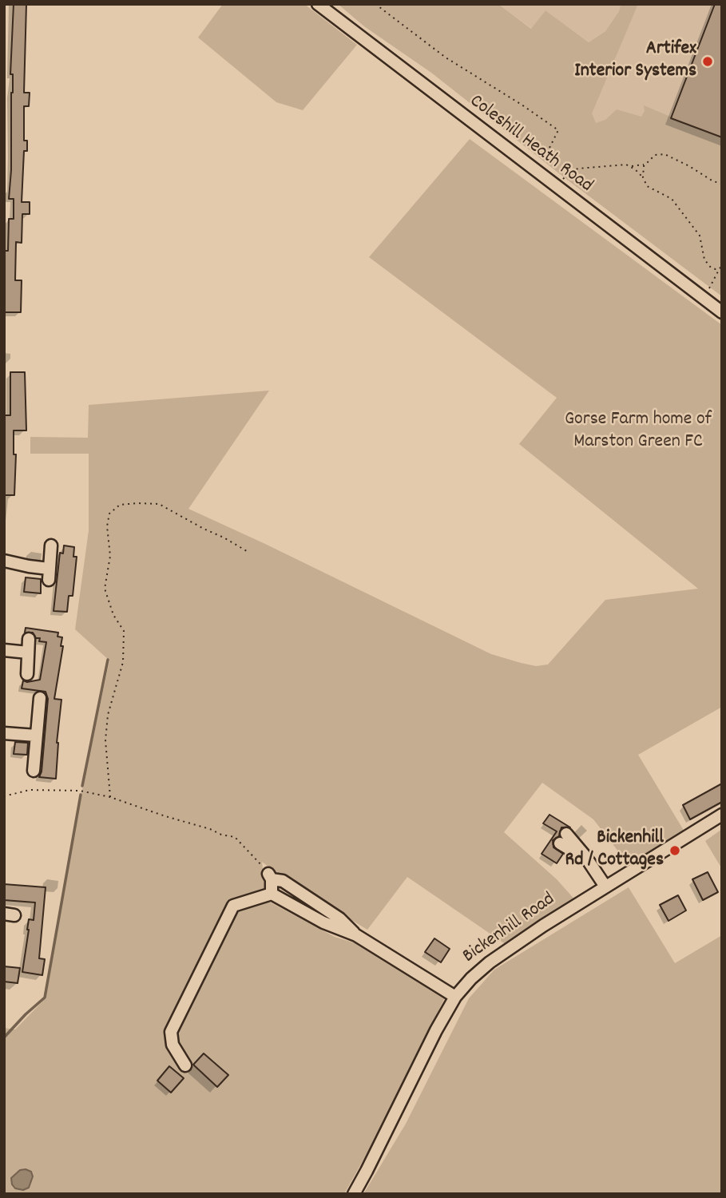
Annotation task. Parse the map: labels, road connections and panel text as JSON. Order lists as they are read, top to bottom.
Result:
{
  "streets": {
    "street": ["Coleshill Heath Road", "Bickenhill Road"]
  },
  "parks": ["Gorse Farm home of Marston Green FC"],
  "places": ["Artifex Interior Systems", "Bickenhill Rd / Cottages"]
}
